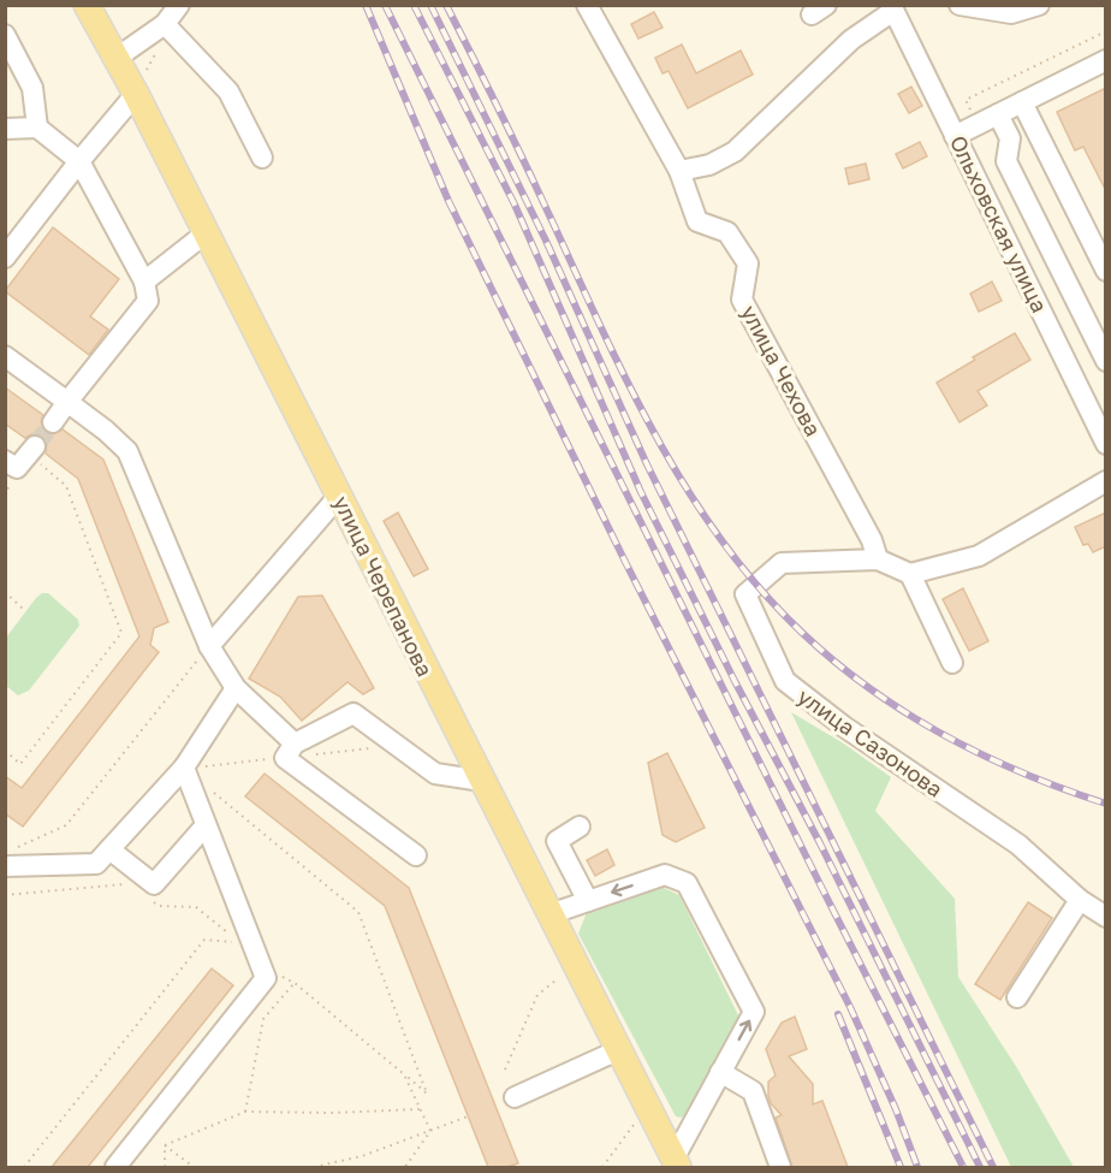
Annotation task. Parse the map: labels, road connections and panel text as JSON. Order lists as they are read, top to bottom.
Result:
{
  "streets": {
    "main road": ["улица Черепанова"],
    "street": ["Ольховская улица", "улица Чехова", "улица Сазонова"]
  },
  "crossings": [
    ["улица Чехова", "улица Сазонова"]
  ]
}
